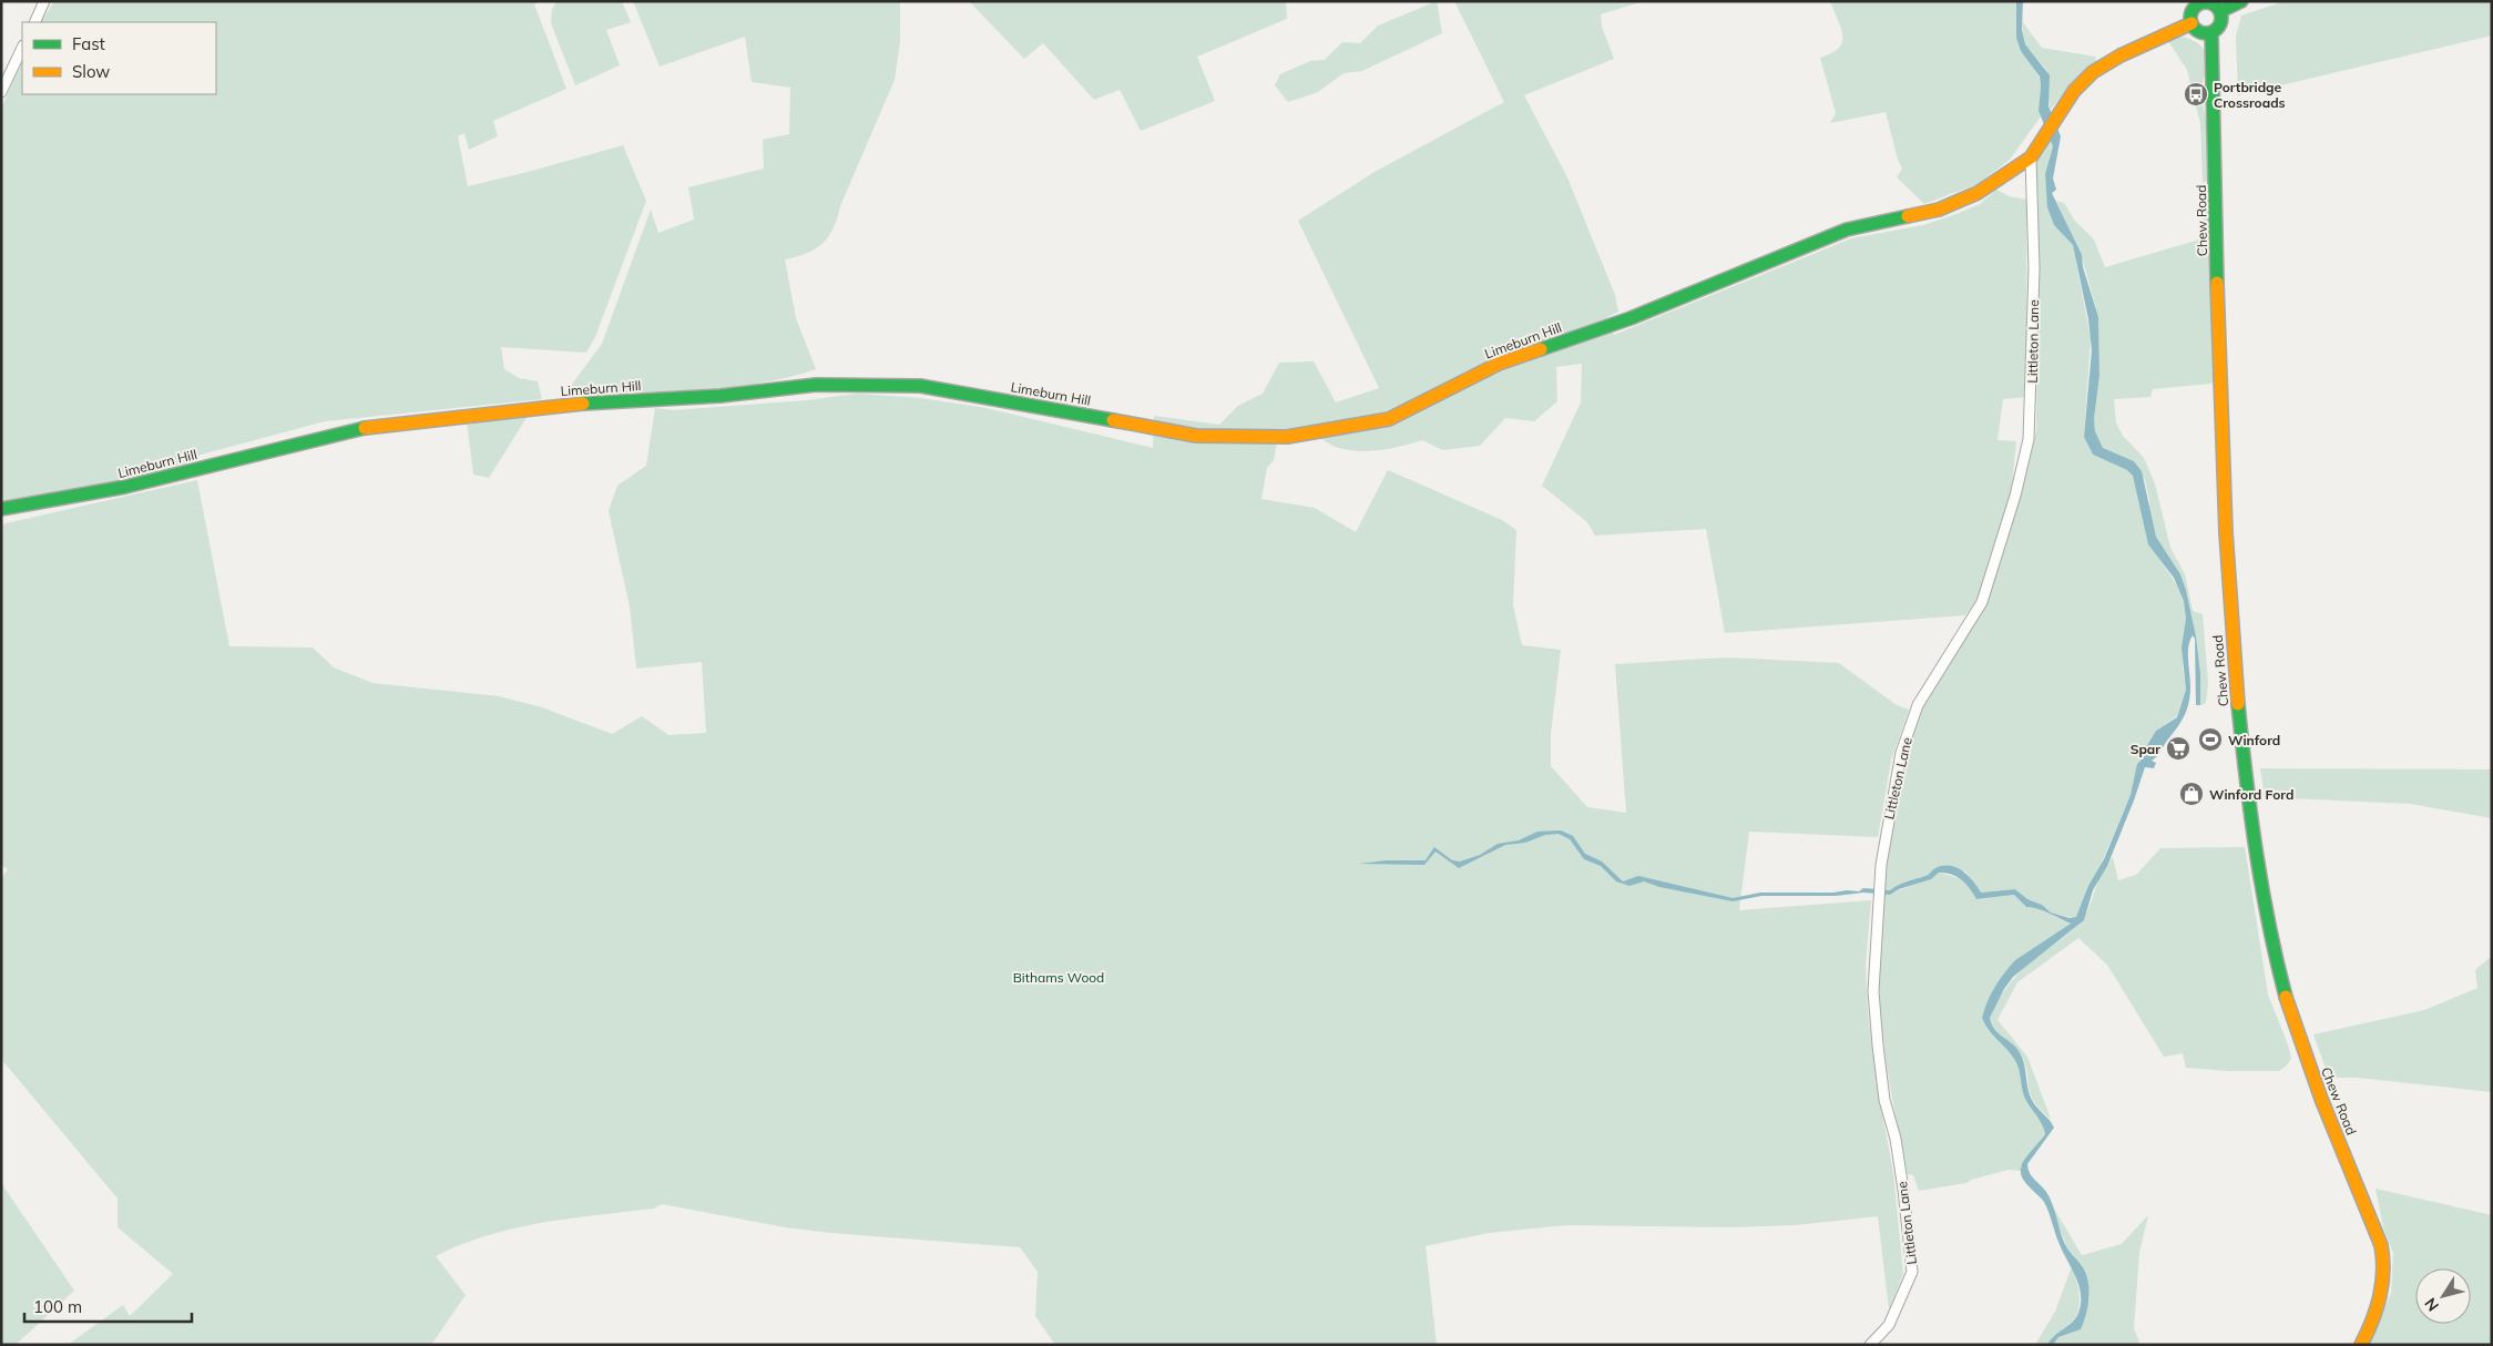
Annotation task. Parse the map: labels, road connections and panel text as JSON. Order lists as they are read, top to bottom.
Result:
{
  "streets": {
    "street": ["Chew Road", "Limeburn Hill", "Littleton Lane"]
  },
  "crossings": [
    ["Chew Road", "Limeburn Hill"],
    ["Limeburn Hill", "Littleton Lane"]
  ],
  "parks": ["Bithams Wood"],
  "places": {
    "bus stop": ["Portbridge Crossroads"],
    "sports": ["Winford"],
    "supermarket": ["Spar"],
    "shop": ["Winford Ford"]
  },
  "legend": ["Fast", "Slow"],
  "scale_bar": "100 m",
  "north": "bottom left"
}
